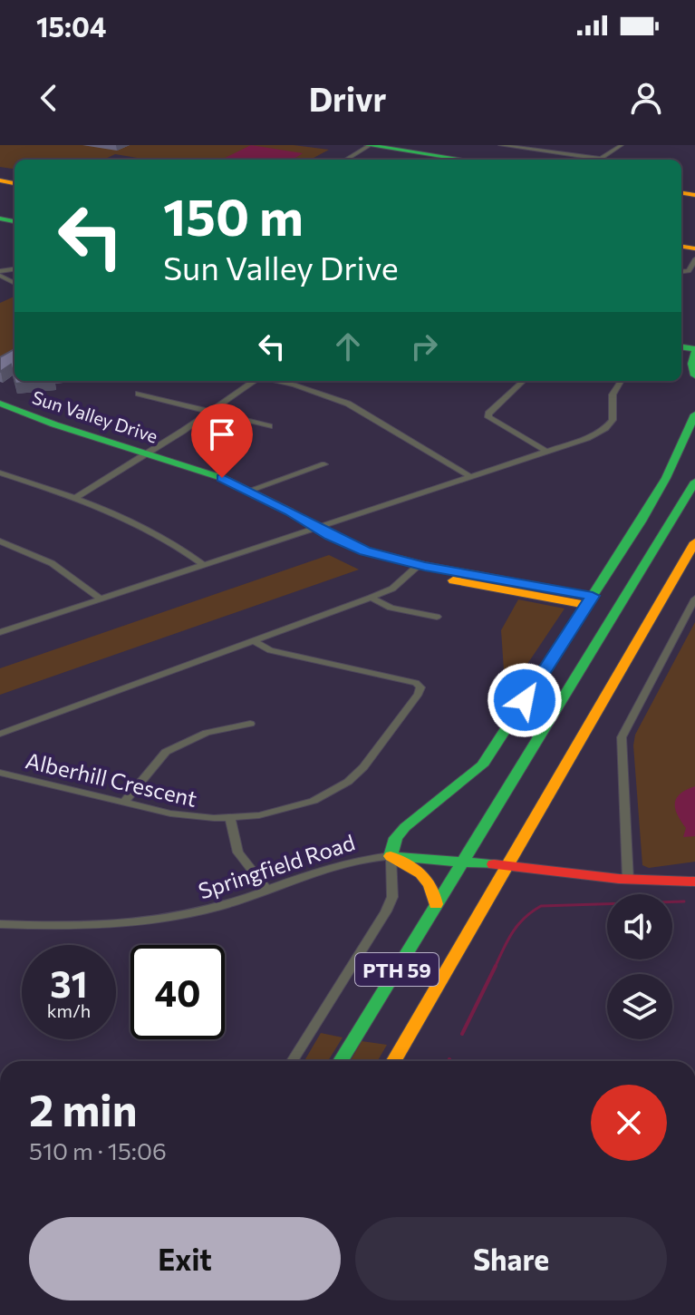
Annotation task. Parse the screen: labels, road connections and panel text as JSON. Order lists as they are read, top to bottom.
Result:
{
  "streets": {
    "street": [
      "Sun Valley Drive",
      "Alberhill Crescent",
      "Springfield Road",
      "PTH 59"
    ]
  },
  "crossings": [
    ["Sun Valley Drive", "Alberhill Crescent"],
    ["Springfield Road", "PTH 59"]
  ],
  "page": {
    "status": "15:04",
    "header": "Drivr",
    "turn": ["150 m", "Sun Valley Drive"],
    "speed": "31 km/h",
    "limit": "40",
    "heading": ["2 min", "510 m · 15:06"],
    "buttons": ["Exit", "Share"]
  }
}
